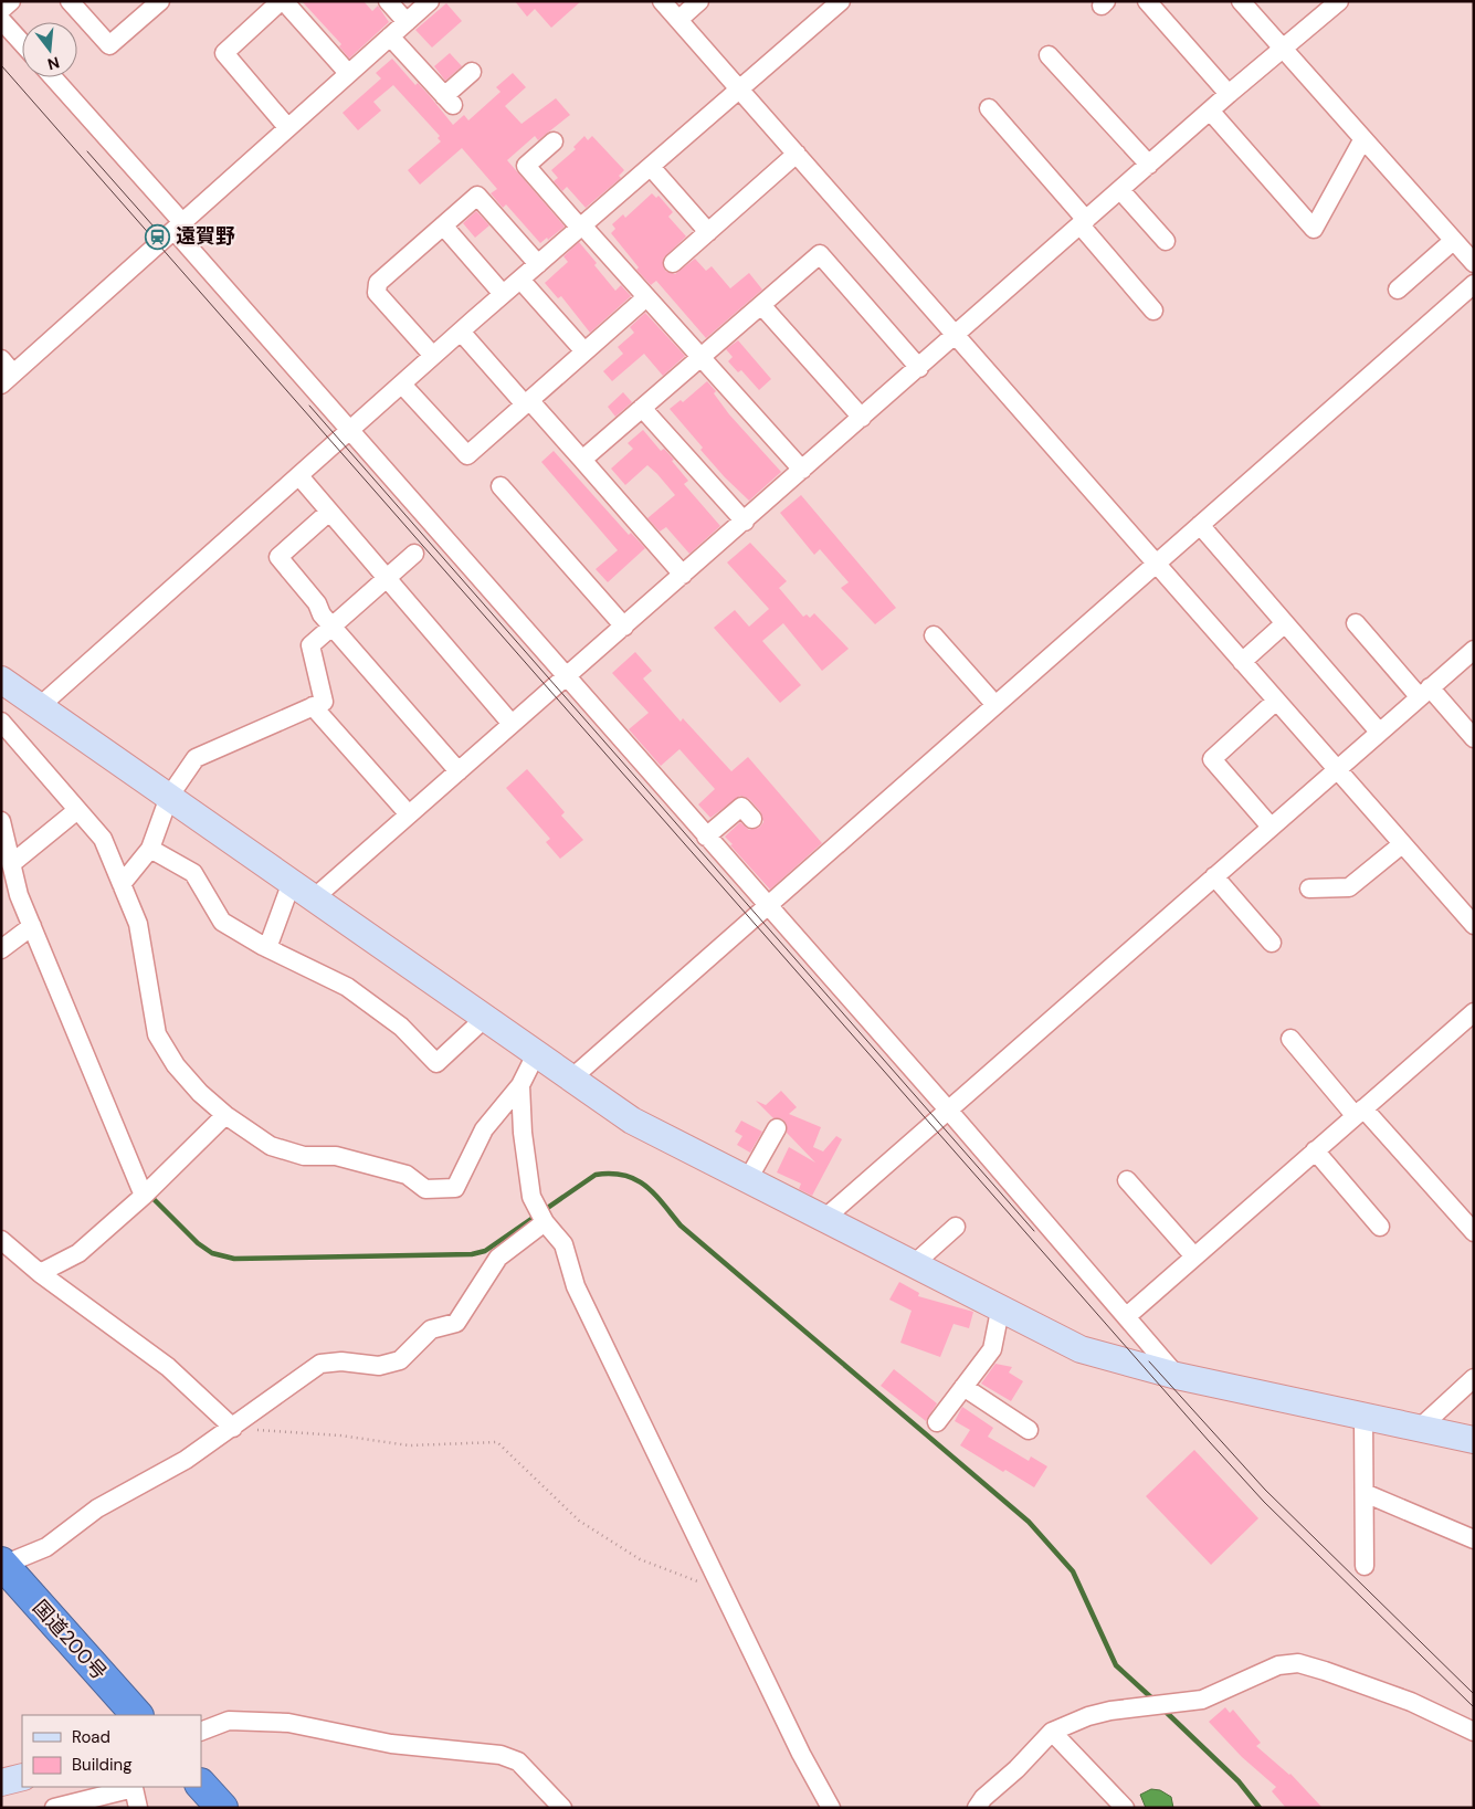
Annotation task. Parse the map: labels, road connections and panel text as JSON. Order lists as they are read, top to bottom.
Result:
{
  "streets": {
    "highway": ["国道200号"]
  },
  "places": {
    "station": ["遠賀野"]
  },
  "legend": ["Road", "Building"],
  "north": "bottom"
}
